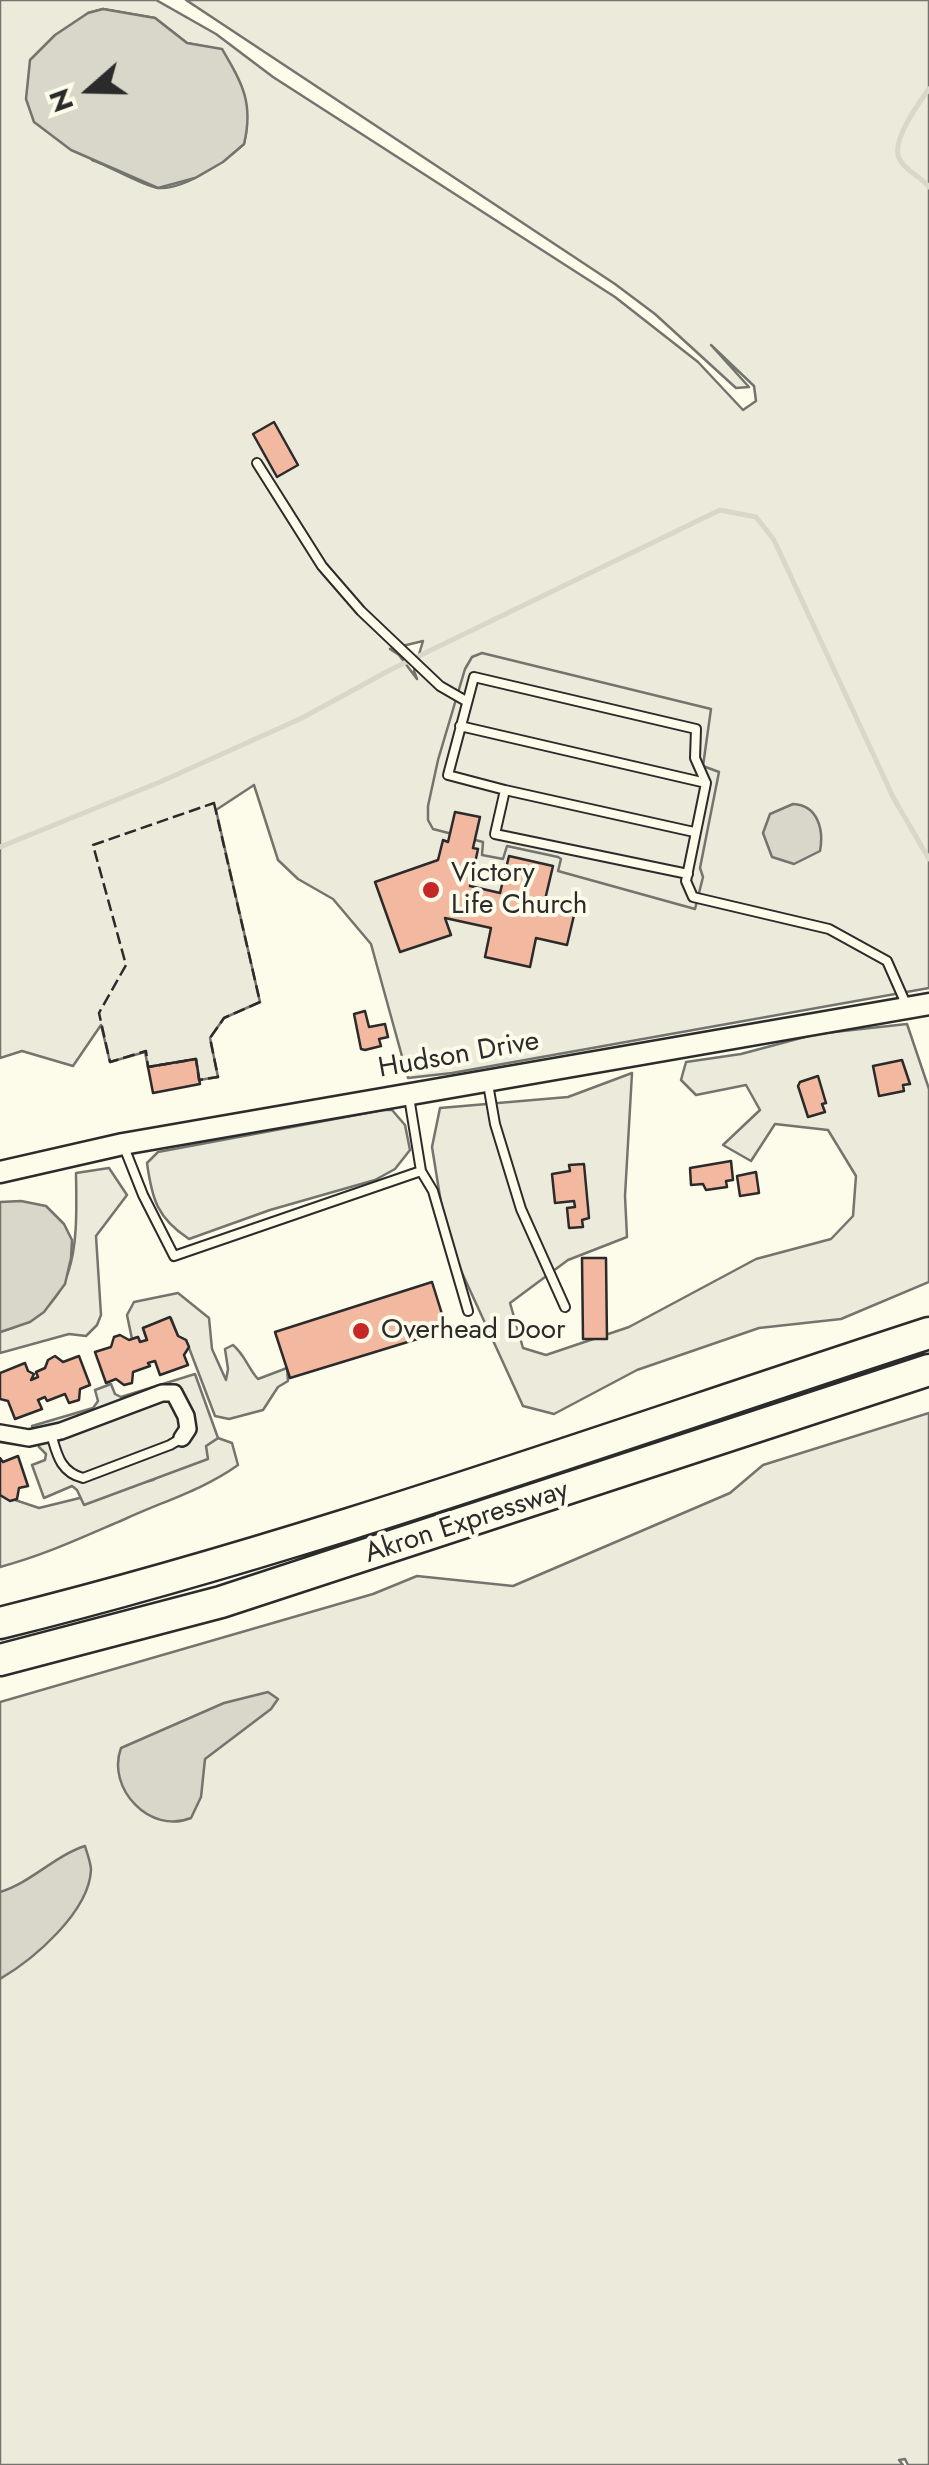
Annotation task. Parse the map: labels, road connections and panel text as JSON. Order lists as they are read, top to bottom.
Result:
{
  "streets": {
    "highway": ["Akron Expressway"],
    "street": ["Hudson Drive"]
  },
  "places": ["Victory Life Church", "Overhead Door"],
  "north": "left"
}
